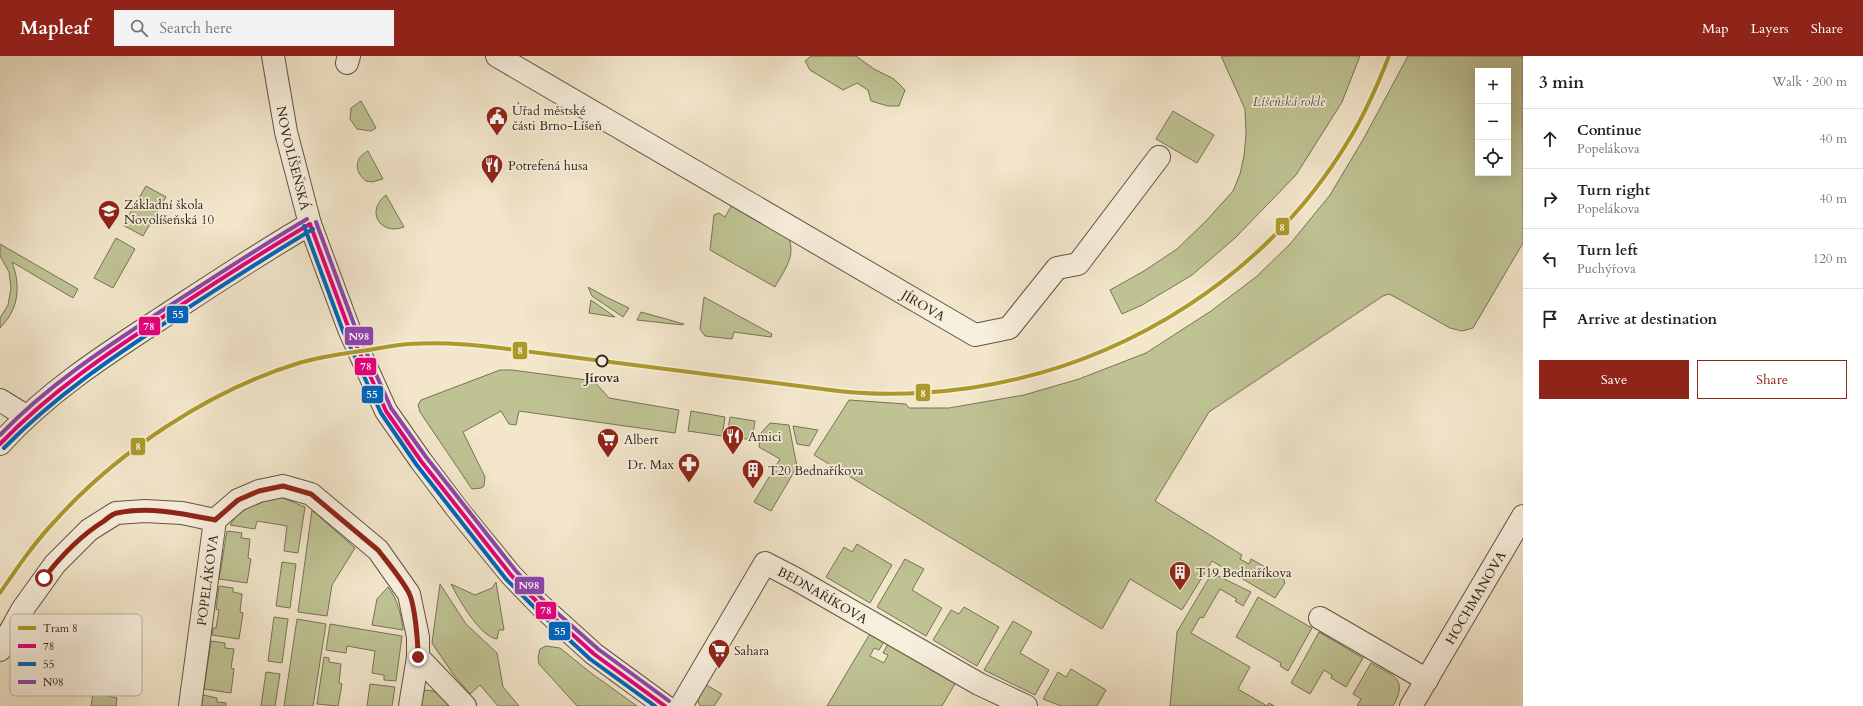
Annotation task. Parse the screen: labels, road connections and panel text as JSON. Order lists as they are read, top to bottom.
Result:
{
  "streets": {
    "street": [
      "NOVOLÍŠEŇSKÁ",
      "JÍROVA",
      "POPELÁKOVA",
      "BEDNAŘÍKOVA",
      "HOCHMANOVA"
    ]
  },
  "parks": ["Líšeňská rokle"],
  "places": {
    "public building": ["Úřad městské části Brno-Líšeň"],
    "restaurant": ["Potrefená husa", "Amici"],
    "school or university": ["Základní škola Novolíšeňská 10"],
    "other": ["Jírova"],
    "supermarket": ["Albert", "Sahara"],
    "pharmacy": ["Dr. Max"],
    "building": ["T20 Bednaříkova", "T19 Bednaříkova"]
  },
  "lines": [
    "tram line 8",
    "transit line N98",
    "transit line 78",
    "transit line 55"
  ],
  "legend": [
    "Tram 8",
    "78",
    "55",
    "N98"
  ],
  "page": {
    "header": "Mapleaf",
    "search": "Search here",
    "nav": ["Map", "Layers", "Share"],
    "heading": ["3 min", "Walk · 200 m"],
    "map_buttons": ["+", "−"],
    "list": [
      ["Continue", "Popelákova", "40 m"],
      ["Turn right", "Popelákova", "40 m"],
      ["Turn left", "Puchýřova", "120 m"],
      "Arrive at destination"
    ],
    "buttons": ["Save", "Share"]
  }
}
